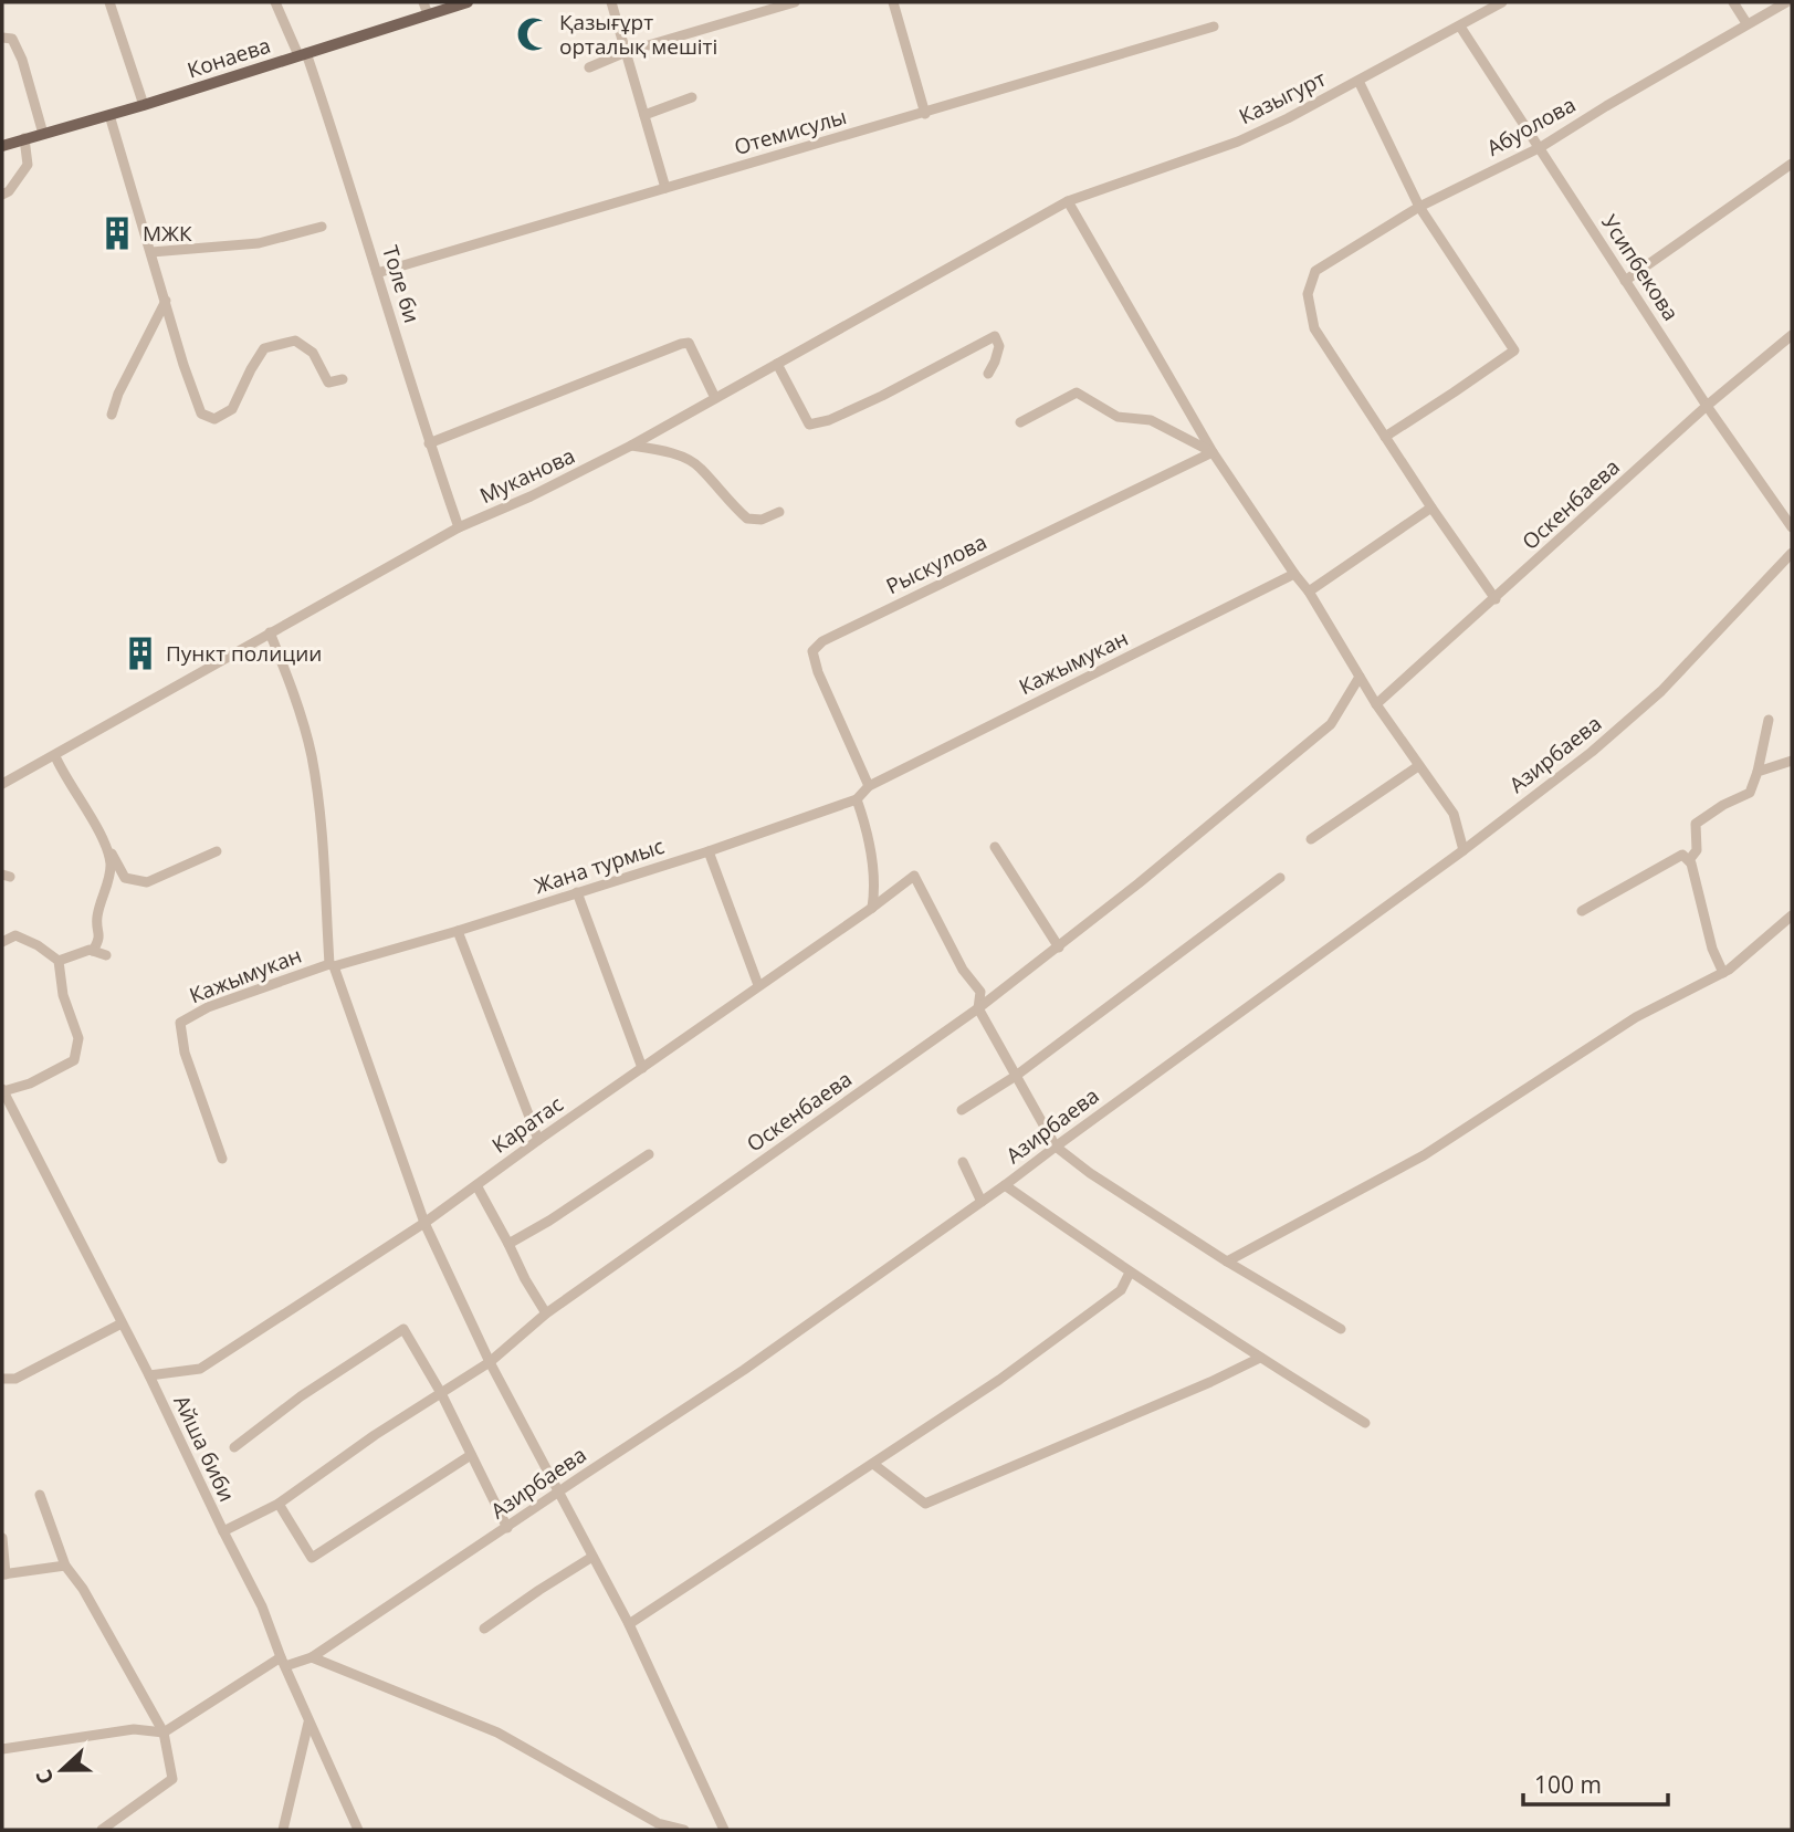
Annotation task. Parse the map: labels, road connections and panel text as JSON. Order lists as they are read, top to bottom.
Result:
{
  "streets": {
    "main road": ["Конаева"],
    "street": [
      "Казыгурт",
      "Абуолова",
      "Отемисулы",
      "Усипбекова",
      "Толе би",
      "Муканова",
      "Оскенбаева",
      "Рыскулова",
      "Кажымукан",
      "Азирбаева",
      "Жана турмыс",
      "Каратас",
      "Айша биби"
    ]
  },
  "crossings": [
    ["Конаева", "Толе би"],
    ["Казыгурт", "Усипбекова"],
    ["Казыгурт", "Муканова"],
    ["Абуолова", "Усипбекова"],
    ["Отемисулы", "Толе би"],
    ["Усипбекова", "Оскенбаева"],
    ["Толе би", "Муканова"],
    ["Оскенбаева", "Каратас"],
    ["Оскенбаева", "Айша биби"],
    ["Рыскулова", "Кажымукан"],
    ["Рыскулова", "Жана турмыс"],
    ["Кажымукан", "Жана турмыс"],
    ["Азирбаева", "Айша биби"],
    ["Каратас", "Айша биби"]
  ],
  "places": {
    "mosque": ["Қазығұрт орталық мешіті"],
    "building": ["МЖК", "Пункт полиции"]
  },
  "scale_bar": "100 m",
  "north": "left"
}
